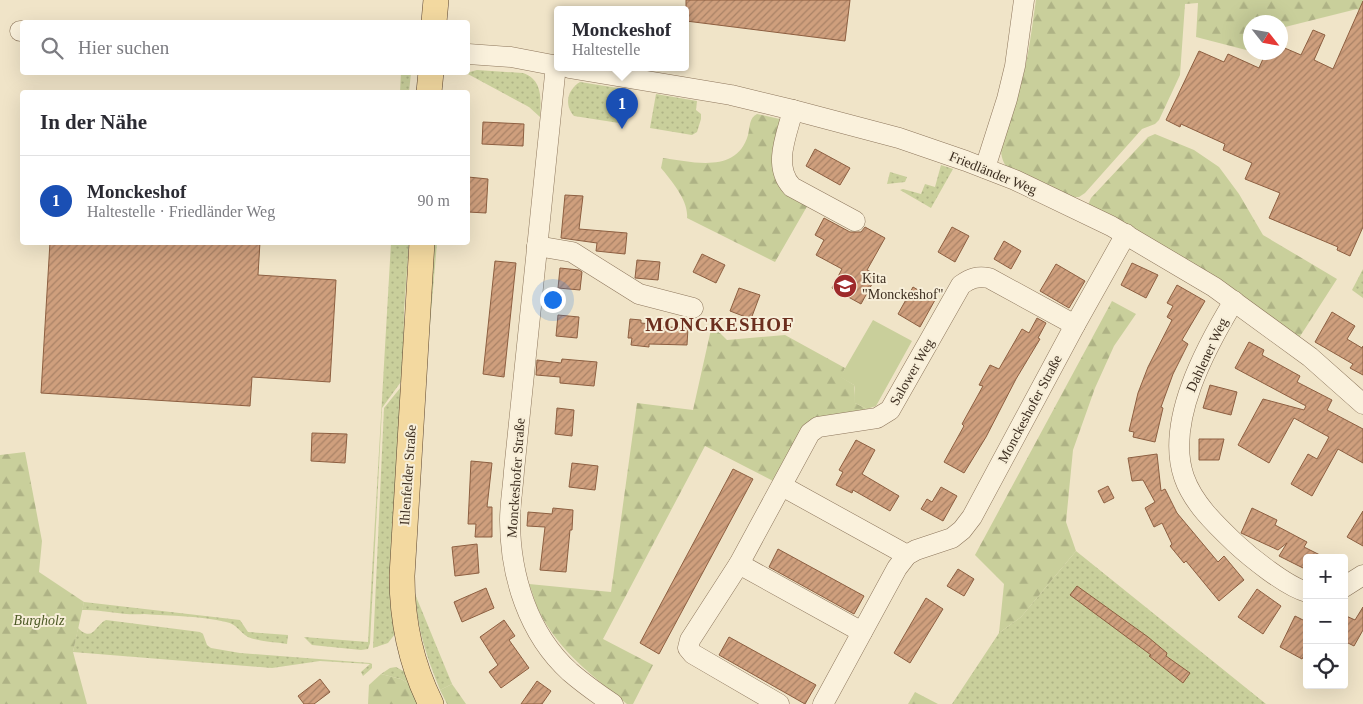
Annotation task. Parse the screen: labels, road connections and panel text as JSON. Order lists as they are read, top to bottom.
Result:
{
  "streets": {
    "main road": ["Ihlenfelder Straße"],
    "street": [
      "Friedländer Weg",
      "Dahlener Weg",
      "Salower Weg",
      "Monckeshofer Straße"
    ]
  },
  "crossings": [
    ["Friedländer Weg", "Dahlener Weg"],
    ["Friedländer Weg", "Monckeshofer Straße"],
    ["Salower Weg", "Monckeshofer Straße"]
  ],
  "districts": ["MONCKESHOF"],
  "parks": ["Burgholz"],
  "places": {
    "school or university": ["Kita \"Monckeshof\""]
  },
  "north": "bottom right",
  "page": {
    "popup": ["Monckeshof", "Haltestelle"],
    "search": "Hier suchen",
    "pins": "1",
    "heading": "In der Nähe",
    "list": [
      {
        "mark": "1",
        "name": "Monckeshof",
        "note": "Haltestelle · Friedländer Weg",
        "value": "90 m"
      }
    ],
    "map_buttons": ["+", "−"]
  }
}
